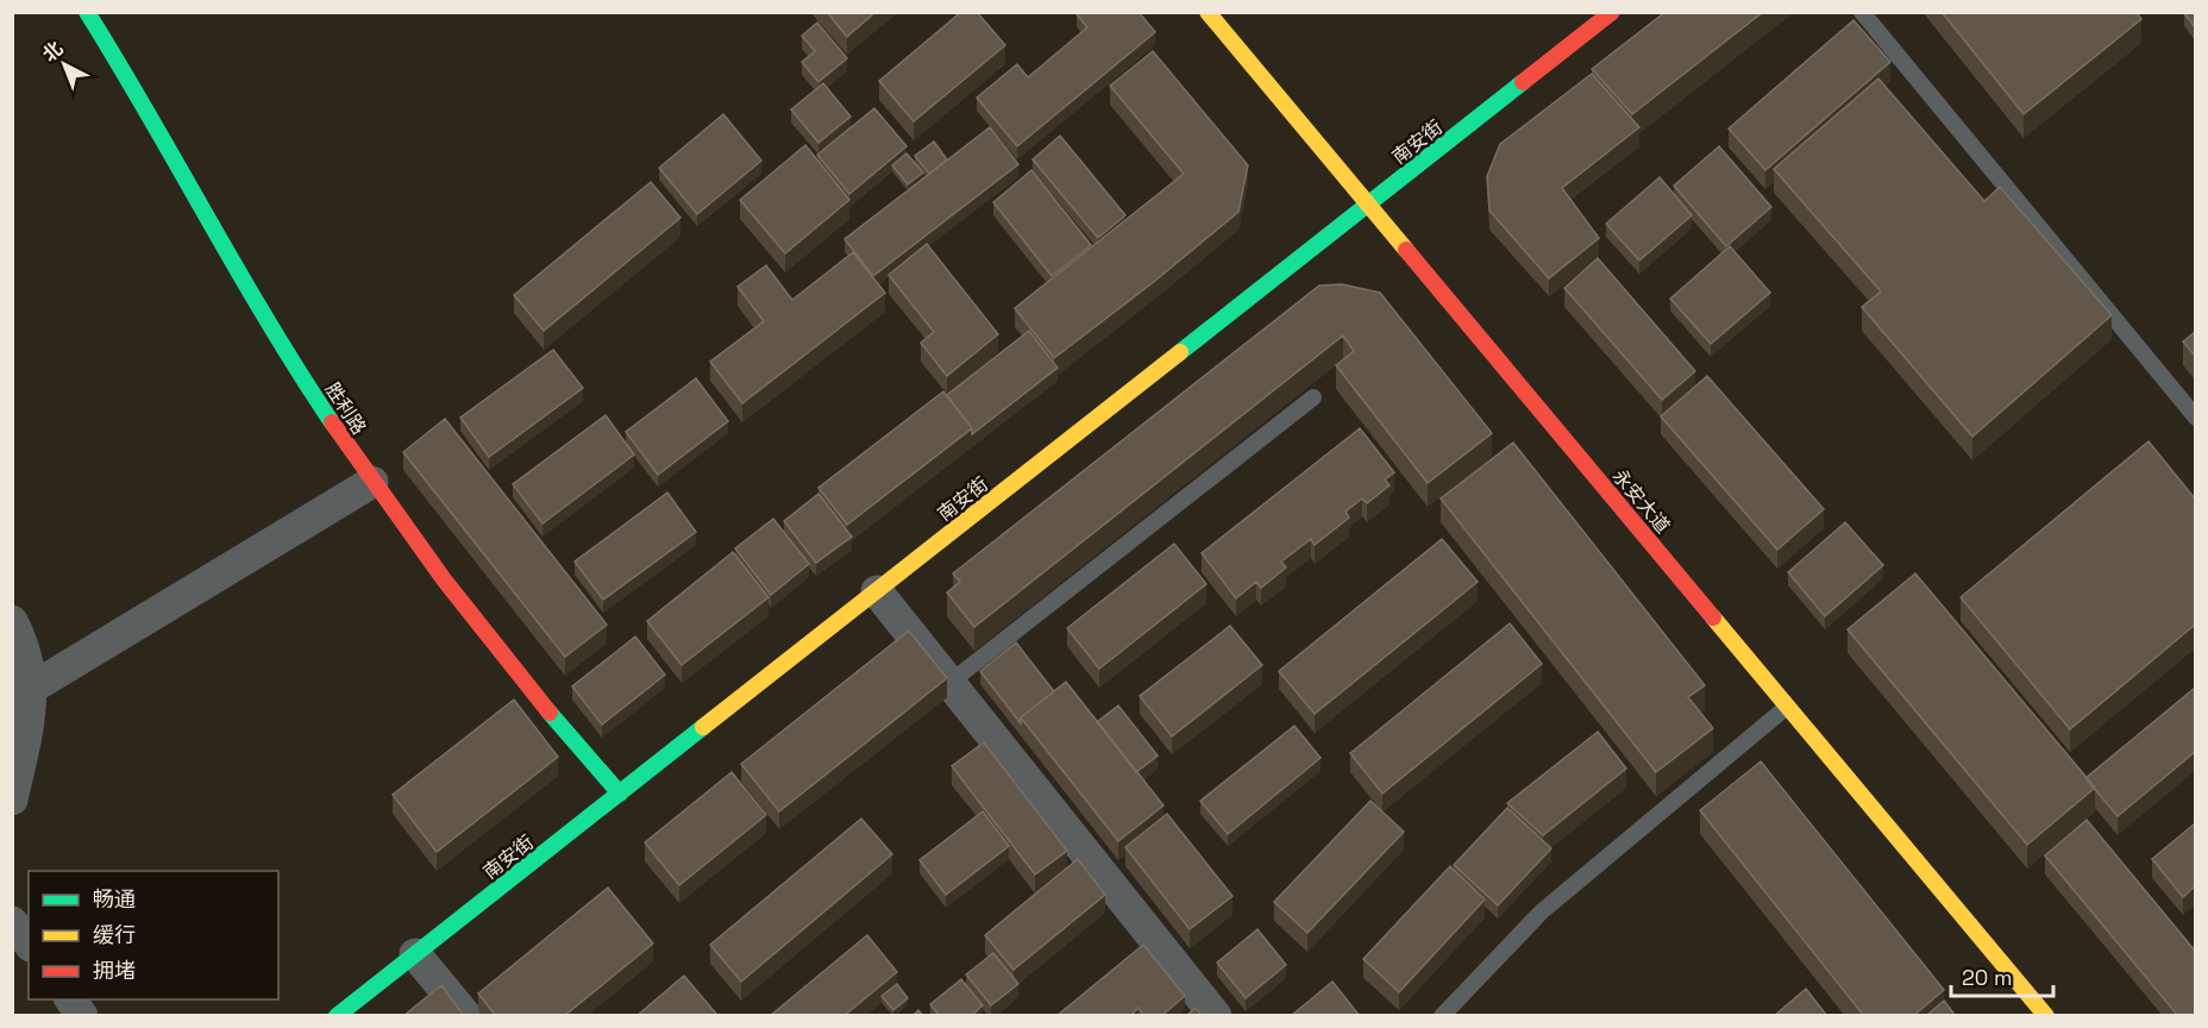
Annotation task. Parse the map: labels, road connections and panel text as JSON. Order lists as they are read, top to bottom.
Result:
{
  "streets": {
    "street": ["南安街", "胜利路", "永安大道"]
  },
  "crossings": [
    ["南安街", "胜利路"],
    ["南安街", "永安大道"]
  ],
  "legend": ["畅通", "缓行", "拥堵"],
  "scale_bar": "20 m",
  "north": "top left"
}
